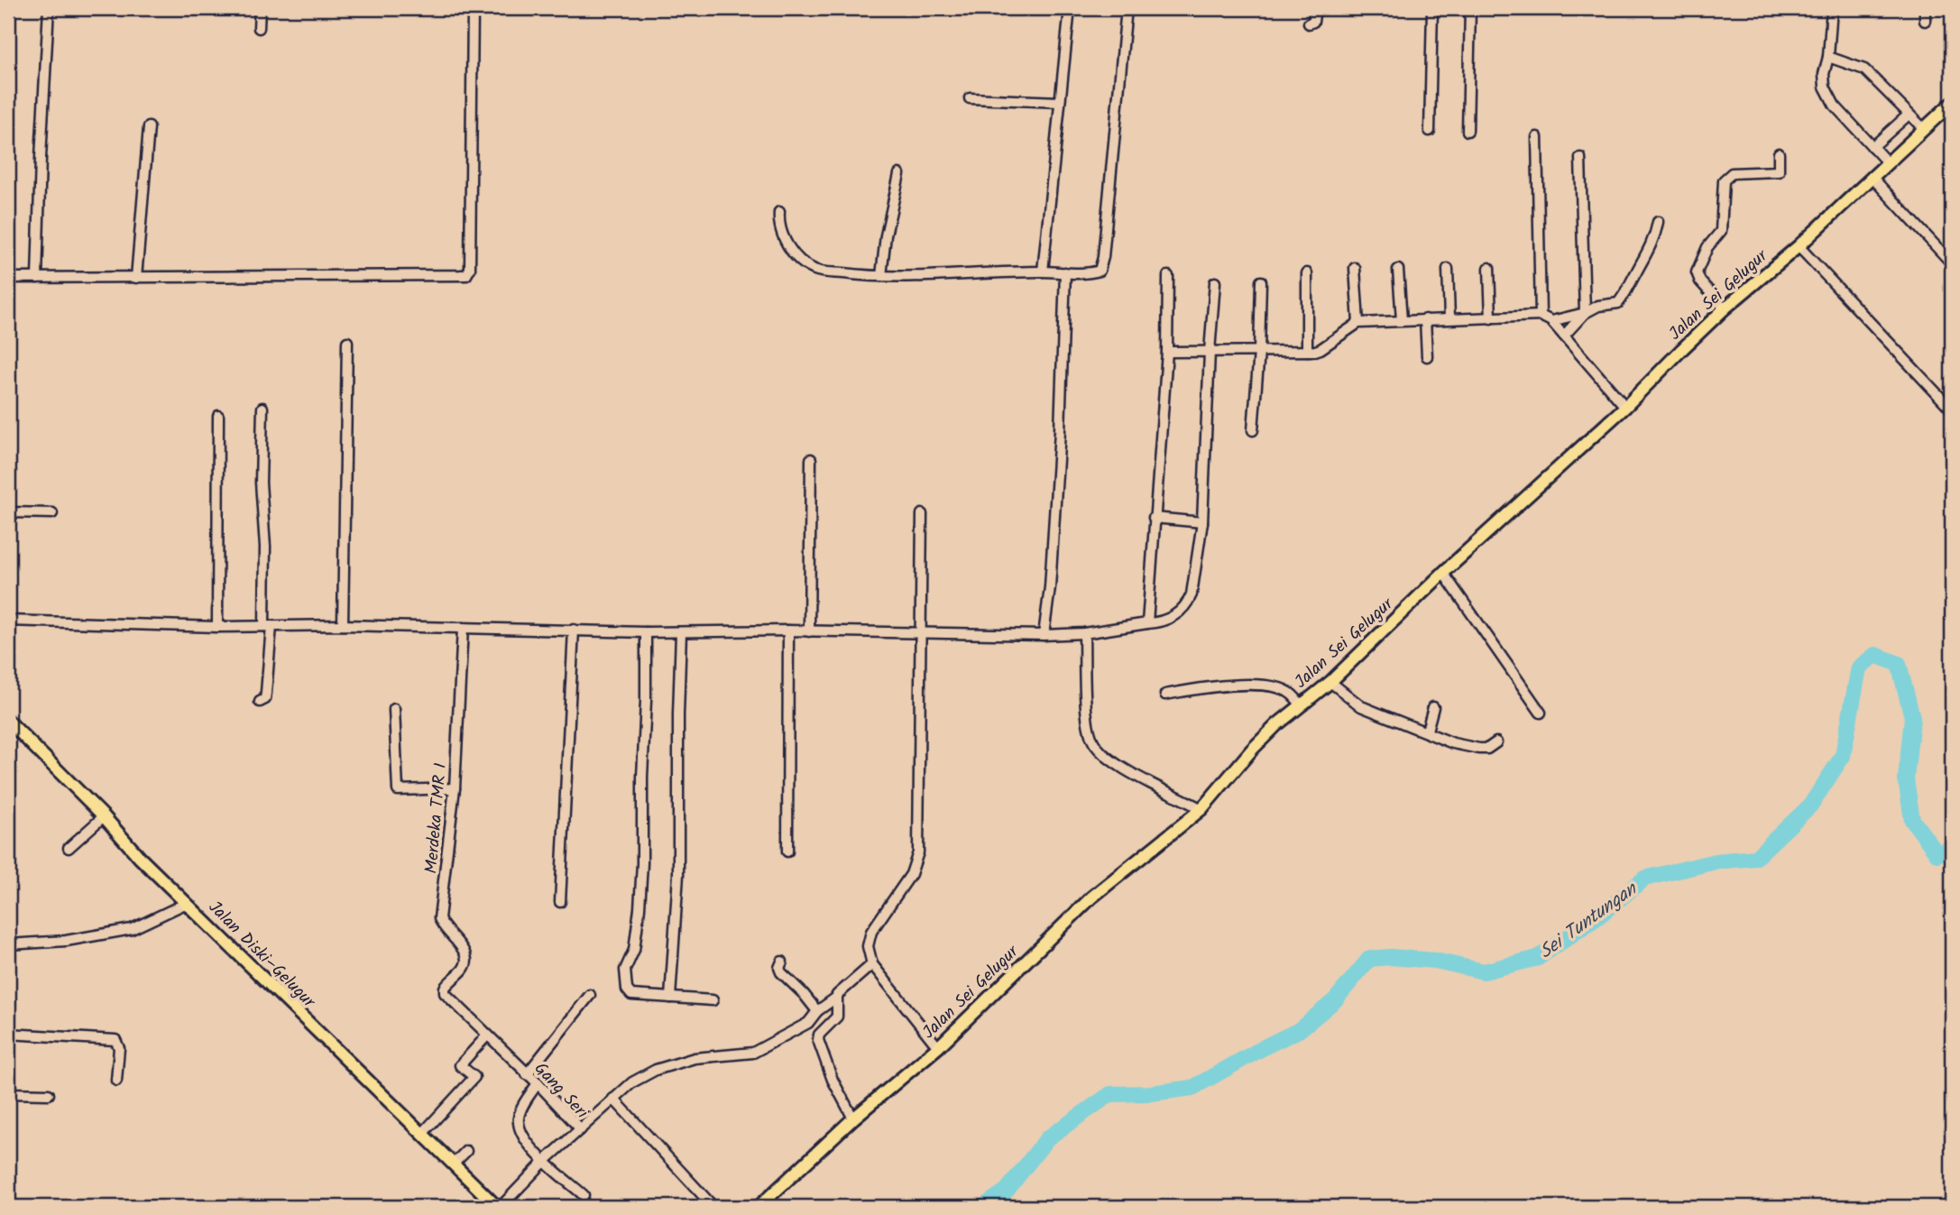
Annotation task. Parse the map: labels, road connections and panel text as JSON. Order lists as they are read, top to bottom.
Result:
{
  "streets": {
    "main road": ["Jalan Sei Gelugur", "Jalan Diski–Gelugur"],
    "street": ["Merdeka TMR I", "Gang Seri"]
  },
  "crossings": [
    ["Merdeka TMR I", "Gang Seri"],
    ["Jalan Diski–Gelugur", "Gang Seri"]
  ],
  "water": ["Sei Tuntungan"]
}
